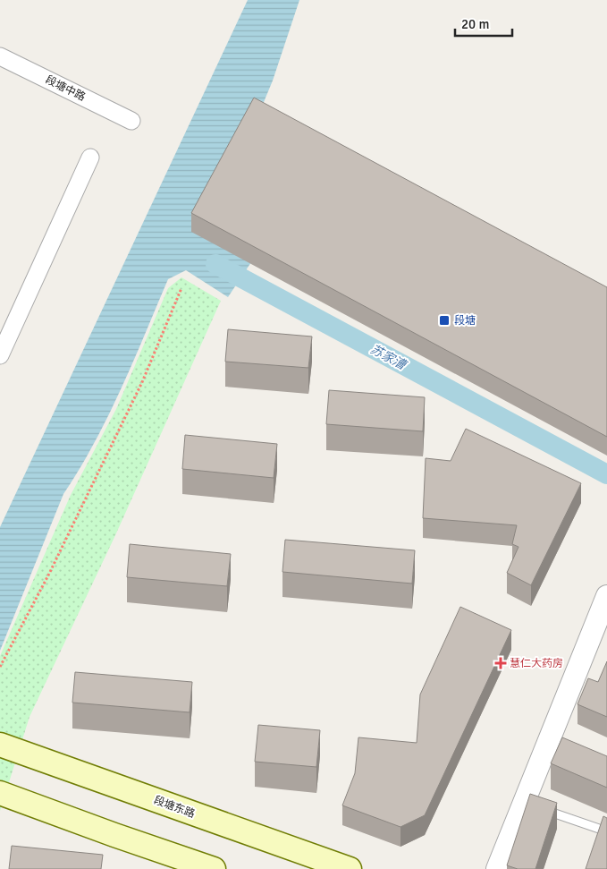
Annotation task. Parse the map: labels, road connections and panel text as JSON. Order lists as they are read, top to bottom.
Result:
{
  "streets": {
    "main road": ["段塘东路"],
    "street": ["段塘中路"]
  },
  "water": ["苏家漕"],
  "places": {
    "transit": ["段塘"],
    "health": ["慧仁大药房"]
  },
  "scale_bar": "20 m"
}
